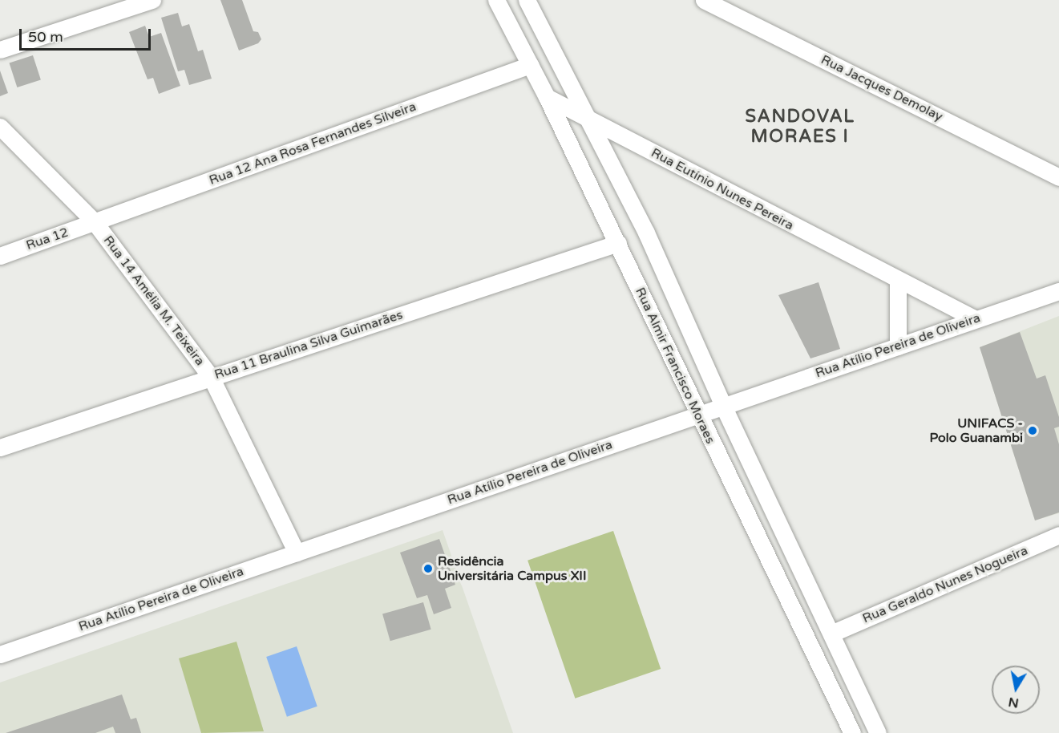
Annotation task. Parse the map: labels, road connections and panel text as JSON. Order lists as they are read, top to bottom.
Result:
{
  "streets": {
    "street": [
      "Rua Jacques Demolay",
      "Rua 12 Ana Rosa Fernandes Silveira",
      "Rua Eutínio Nunes Pereira",
      "Rua 12",
      "Rua 14 Amélia M. Teixeira",
      "Rua 11 Braulina Silva Guimarães",
      "Rua Atílio Pereira de Oliveira",
      "Rua Almir Francisco Moraes",
      "Rua Geraldo Nunes Nogueira"
    ]
  },
  "crossings": [
    ["Rua 12 Ana Rosa Fernandes Silveira", "Rua 12"],
    ["Rua 12 Ana Rosa Fernandes Silveira", "Rua 14 Amélia M. Teixeira"],
    ["Rua 12 Ana Rosa Fernandes Silveira", "Rua Almir Francisco Moraes"],
    ["Rua Eutínio Nunes Pereira", "Rua Atílio Pereira de Oliveira"],
    ["Rua Eutínio Nunes Pereira", "Rua Almir Francisco Moraes"],
    ["Rua 12", "Rua 14 Amélia M. Teixeira"],
    ["Rua 14 Amélia M. Teixeira", "Rua 11 Braulina Silva Guimarães"],
    ["Rua 14 Amélia M. Teixeira", "Rua Atílio Pereira de Oliveira"],
    ["Rua 11 Braulina Silva Guimarães", "Rua Almir Francisco Moraes"],
    ["Rua Atílio Pereira de Oliveira", "Rua Almir Francisco Moraes"],
    ["Rua Almir Francisco Moraes", "Rua Geraldo Nunes Nogueira"]
  ],
  "districts": ["SANDOVAL MORAES I"],
  "places": ["UNIFACS - Polo Guanambi", "Residência Universitária Campus XII"],
  "scale_bar": "50 m",
  "north": "bottom"
}
